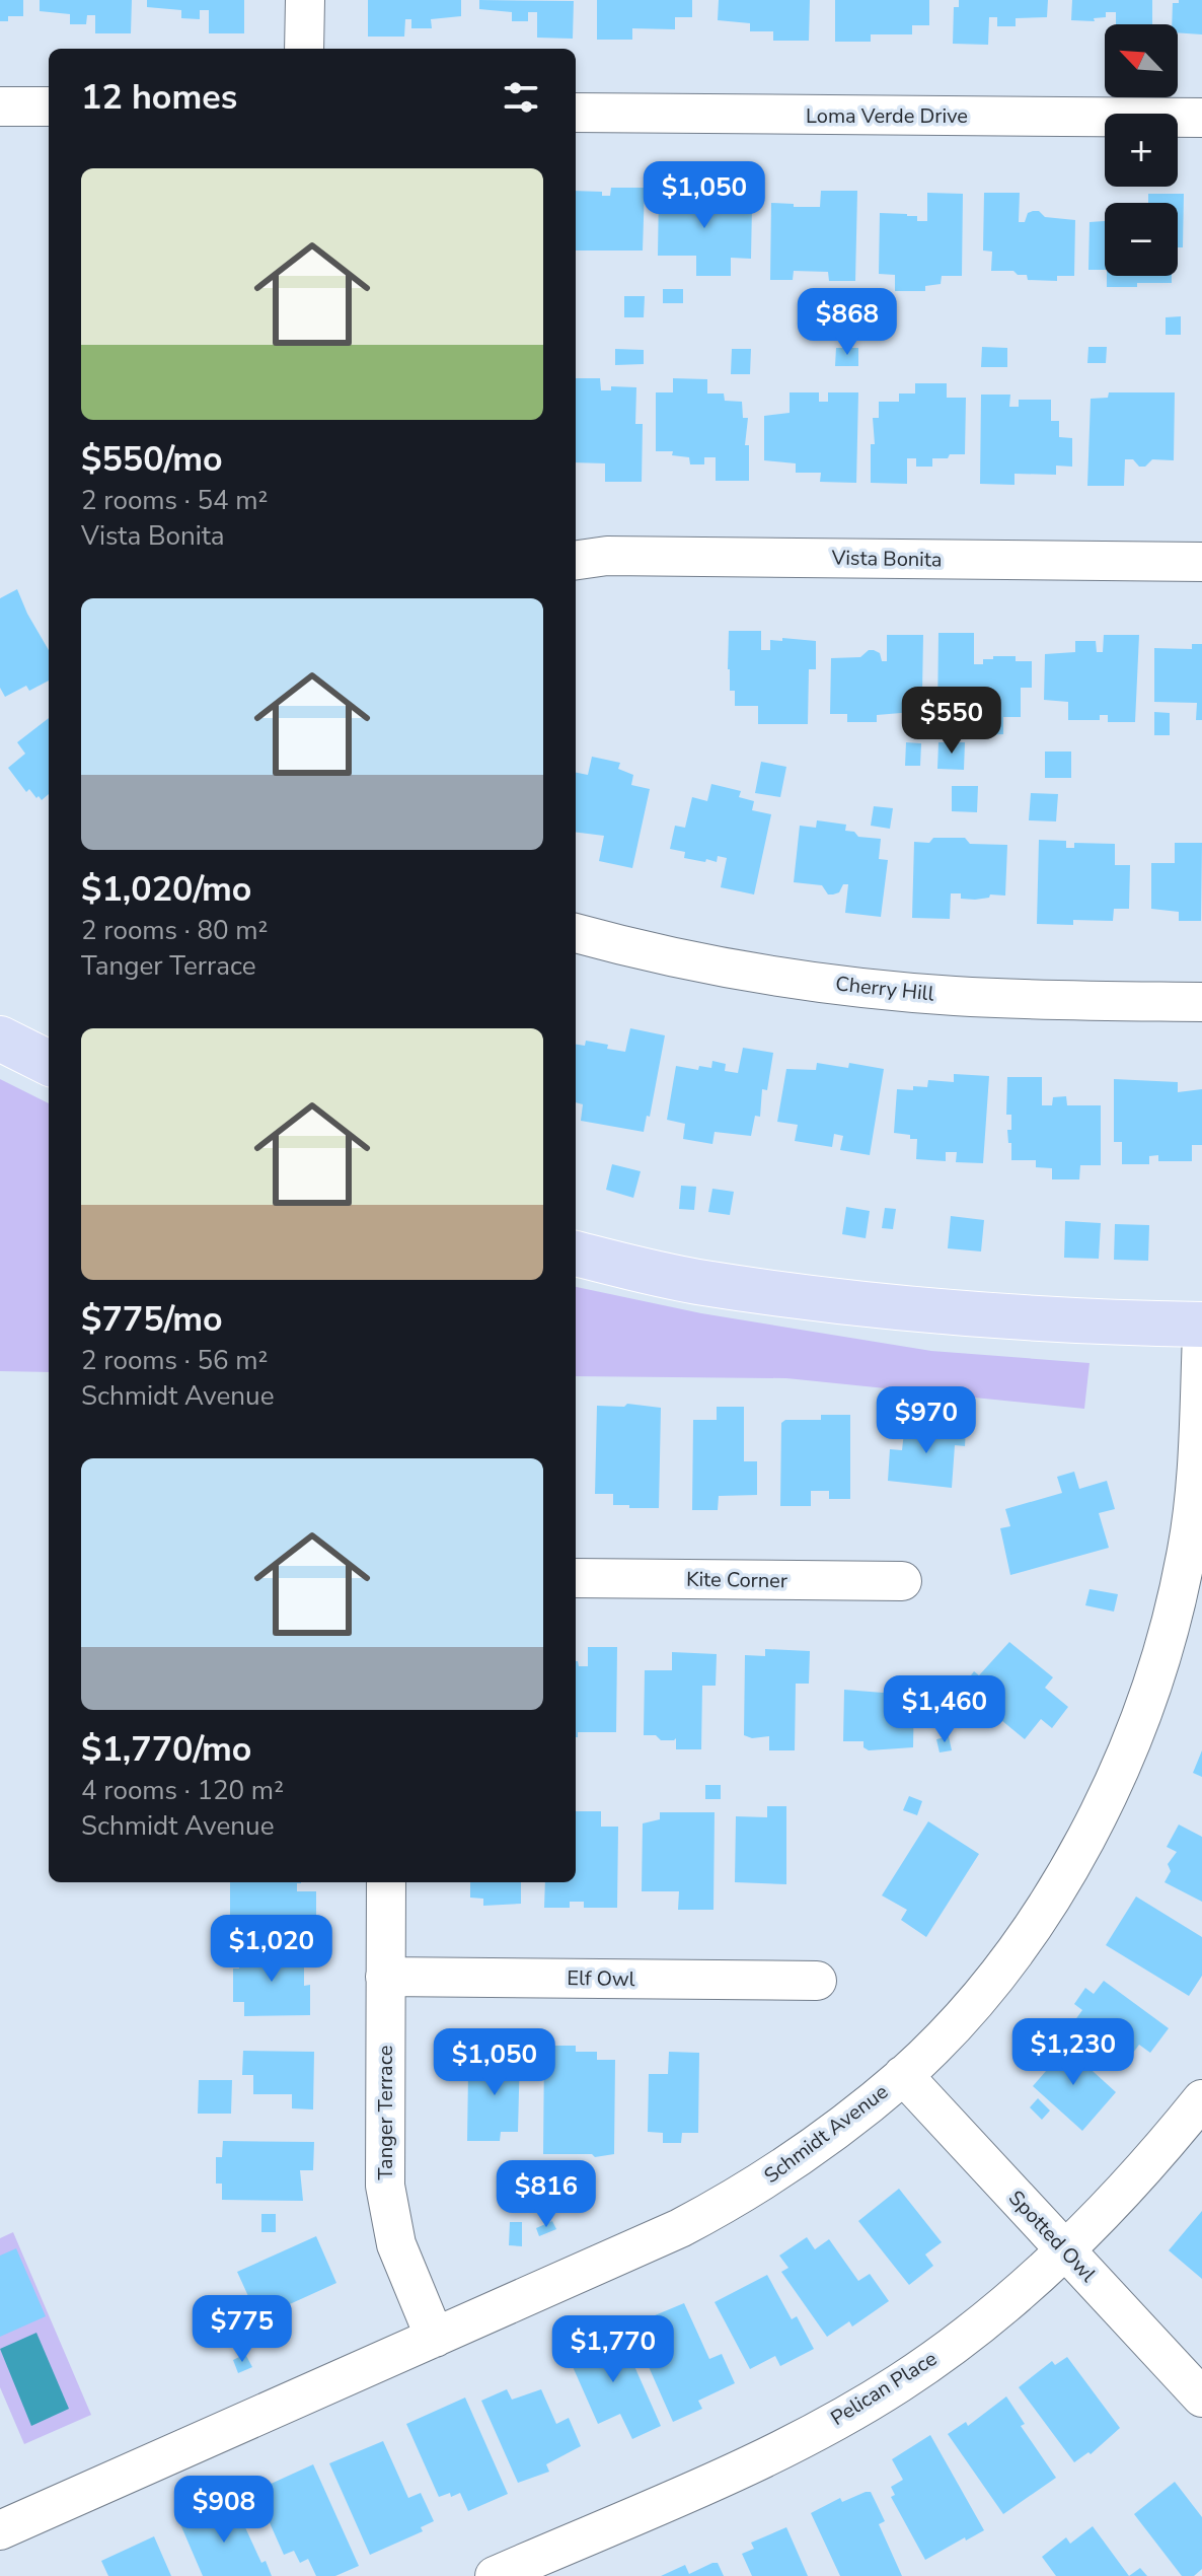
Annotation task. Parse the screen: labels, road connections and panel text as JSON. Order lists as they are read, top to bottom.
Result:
{
  "streets": {
    "street": [
      "Loma Verde Drive",
      "Vista Bonita",
      "Cherry Hill",
      "Kite Corner",
      "Elf Owl",
      "Tanger Terrace",
      "Schmidt Avenue",
      "Spotted Owl",
      "Pelican Place"
    ]
  },
  "crossings": [
    ["Elf Owl", "Tanger Terrace"],
    ["Tanger Terrace", "Schmidt Avenue"],
    ["Schmidt Avenue", "Spotted Owl"],
    ["Spotted Owl", "Pelican Place"]
  ],
  "north": "top left",
  "page": {
    "map_buttons": ["+", "−"],
    "heading": "12 homes",
    "list": [
      {
        "name": "$550/mo",
        "note": "2 rooms · 54 m² · Vista Bonita"
      },
      {
        "name": "$1,020/mo",
        "note": "2 rooms · 80 m² · Tanger Terrace"
      },
      {
        "name": "$775/mo",
        "note": "2 rooms · 56 m² · Schmidt Avenue"
      },
      {
        "name": "$1,770/mo",
        "note": "4 rooms · 120 m² · Schmidt Avenue"
      }
    ],
    "price": [
      "$1,050",
      "$868",
      "$550",
      "$970",
      "$1,460",
      "$1,020",
      "$1,230",
      "$1,050",
      "$816",
      "$775",
      "$1,770",
      "$908"
    ]
  }
}
